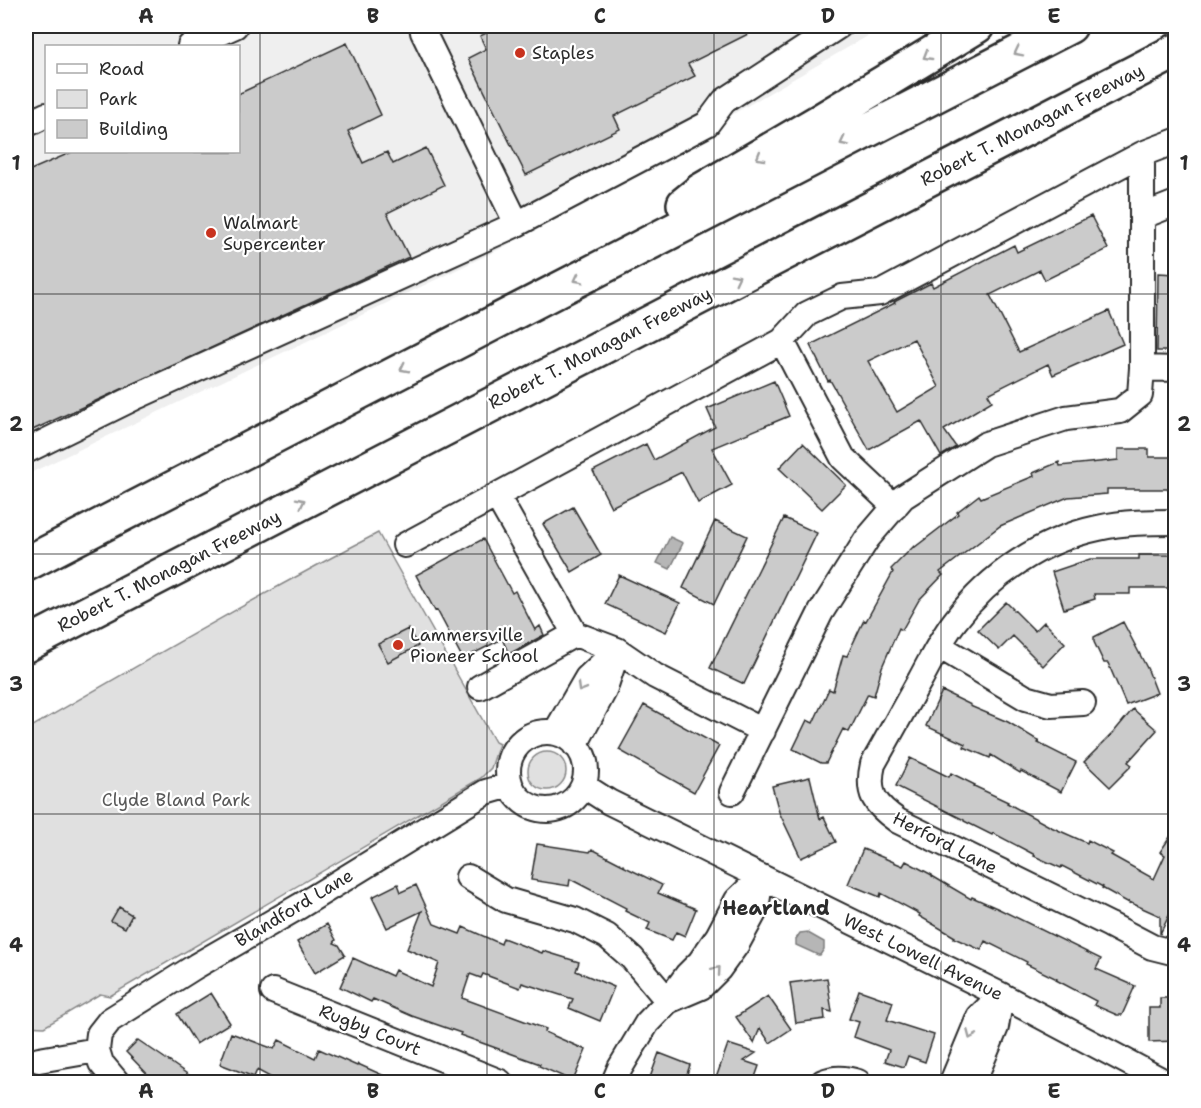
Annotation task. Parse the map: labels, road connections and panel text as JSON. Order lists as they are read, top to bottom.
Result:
{
  "streets": {
    "highway": ["Robert T. Monagan Freeway"],
    "street": [
      "Herford Lane",
      "Blandford Lane",
      "West Lowell Avenue",
      "Rugby Court"
    ]
  },
  "crossings": [
    ["Blandford Lane", "West Lowell Avenue"]
  ],
  "districts": ["Heartland"],
  "parks": ["Clyde Bland Park"],
  "places": ["Staples", "Walmart Supercenter", "Lammersville Pioneer School"],
  "legend": ["Road", "Park", "Building"],
  "grid": {
    "columns": [
      "A",
      "B",
      "C",
      "D",
      "E"
    ],
    "rows": [
      "1",
      "2",
      "3",
      "4"
    ]
  }
}
